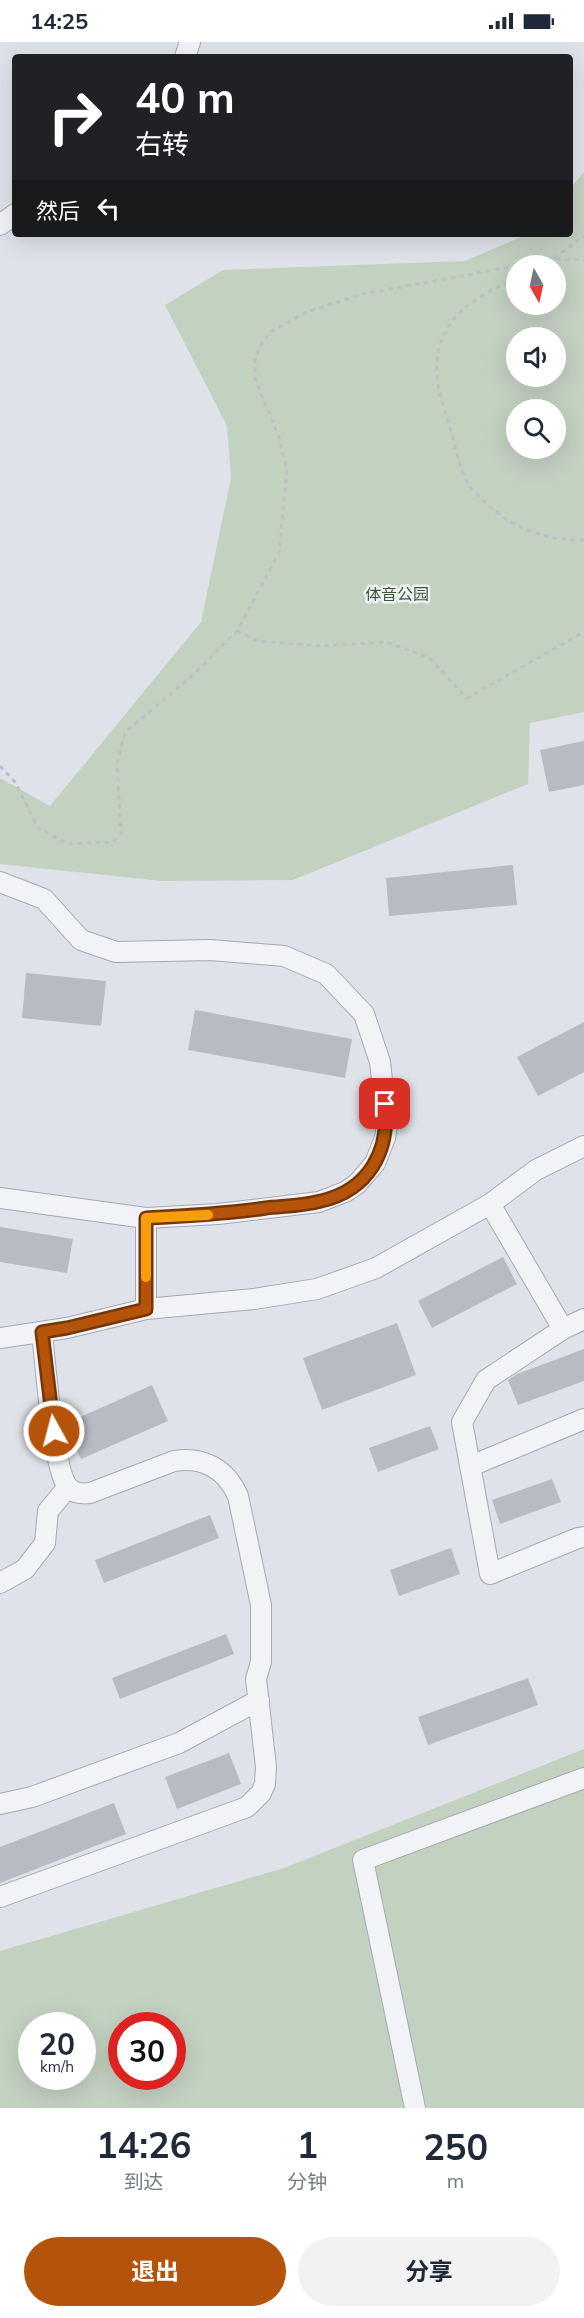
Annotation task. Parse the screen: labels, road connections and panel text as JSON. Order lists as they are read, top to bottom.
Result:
{
  "parks": ["体音公园"],
  "north": "bottom",
  "page": {
    "status": "14:25",
    "turn": ["40 m", "右转"],
    "then": "然后",
    "speed": "20 km/h",
    "limit": "30",
    "eta": [
      "14:26",
      "到达",
      "1",
      "分钟",
      "250",
      "m"
    ],
    "buttons": ["退出", "分享"]
  }
}
